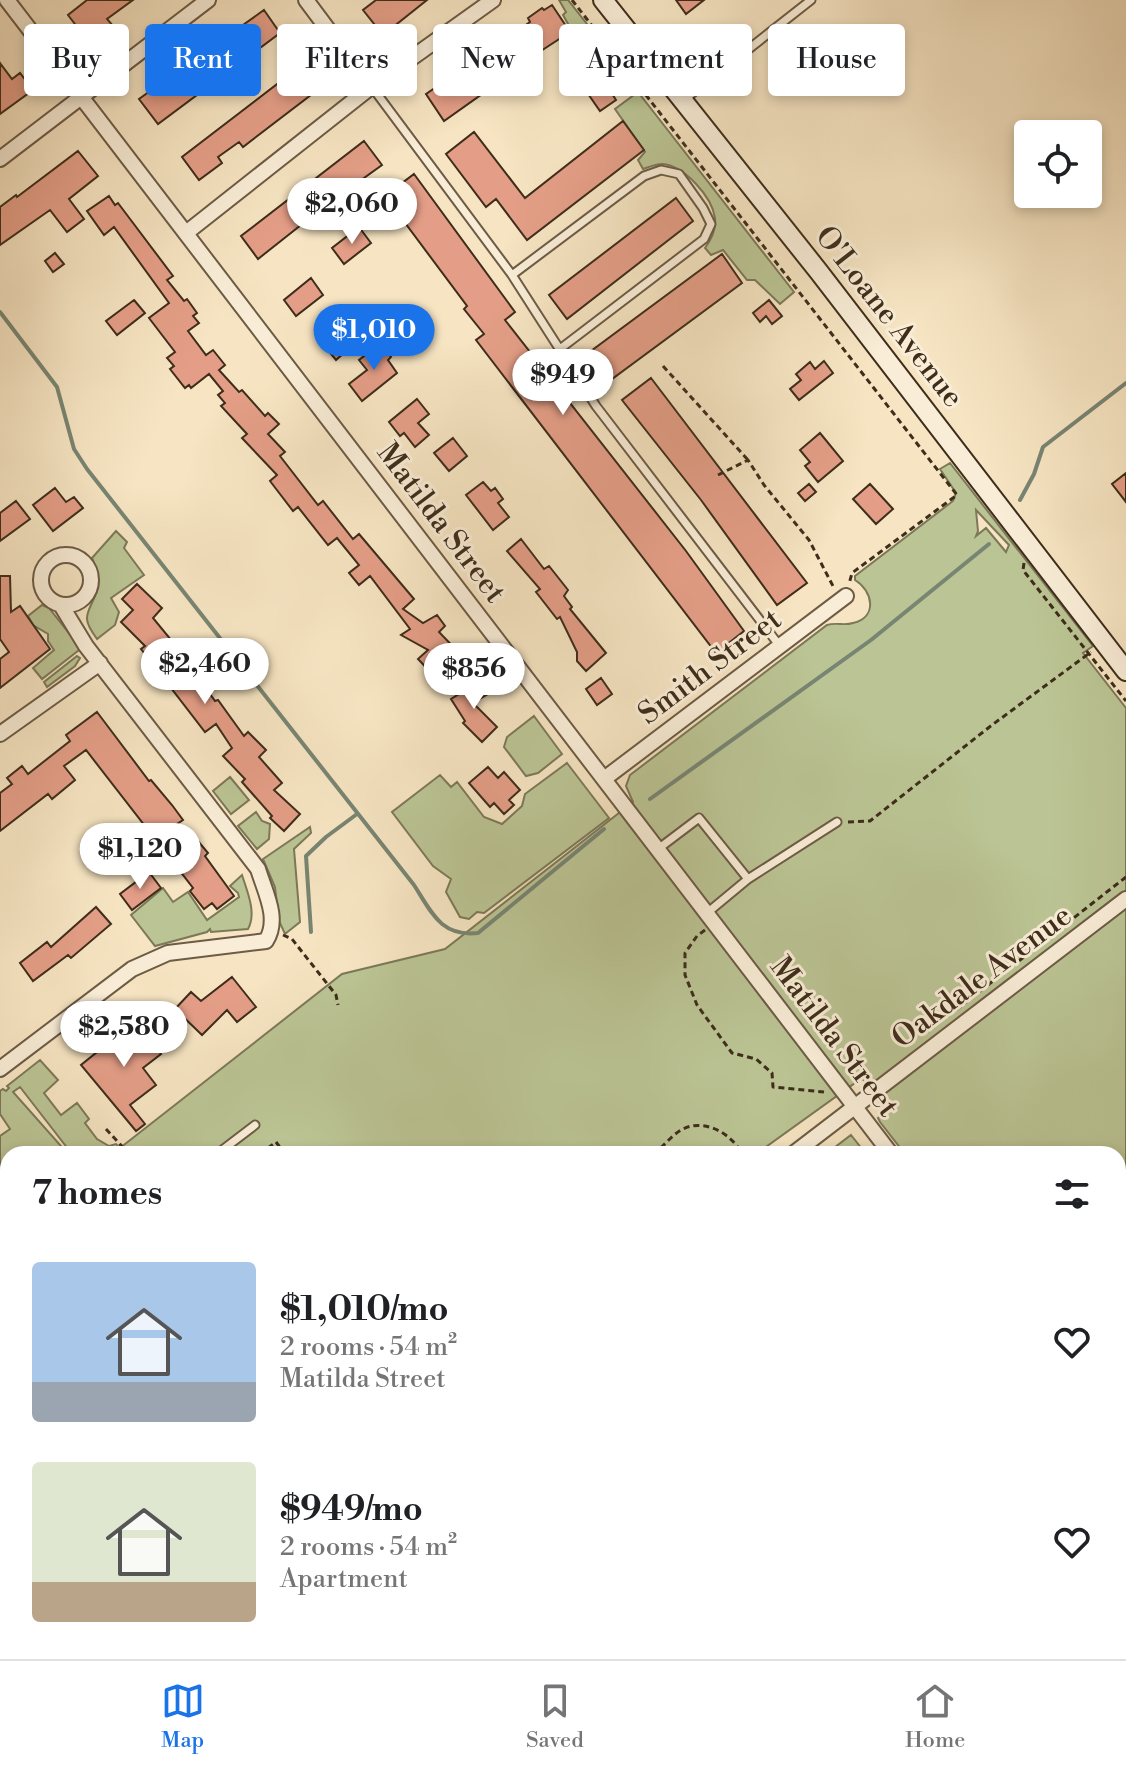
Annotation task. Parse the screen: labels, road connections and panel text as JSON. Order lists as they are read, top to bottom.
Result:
{
  "streets": {
    "main road": ["O'Loane Avenue"],
    "street": ["Matilda Street", "Smith Street", "Oakdale Avenue"]
  },
  "crossings": [
    ["Matilda Street", "Smith Street"],
    ["Matilda Street", "Oakdale Avenue"]
  ],
  "page": {
    "chip": [
      "Buy",
      "Rent",
      "Filters",
      "New",
      "Apartment",
      "House"
    ],
    "price": [
      "$2,060",
      "$1,010",
      "$949",
      "$2,460",
      "$856",
      "$1,120",
      "$2,580"
    ],
    "heading": "7 homes",
    "list": [
      {
        "name": "$1,010/mo",
        "note": "2 rooms · 54 m² · Matilda Street"
      },
      {
        "name": "$949/mo",
        "note": "2 rooms · 54 m² · Apartment"
      }
    ],
    "tabs": ["Map", "Saved", "Home"]
  }
}
